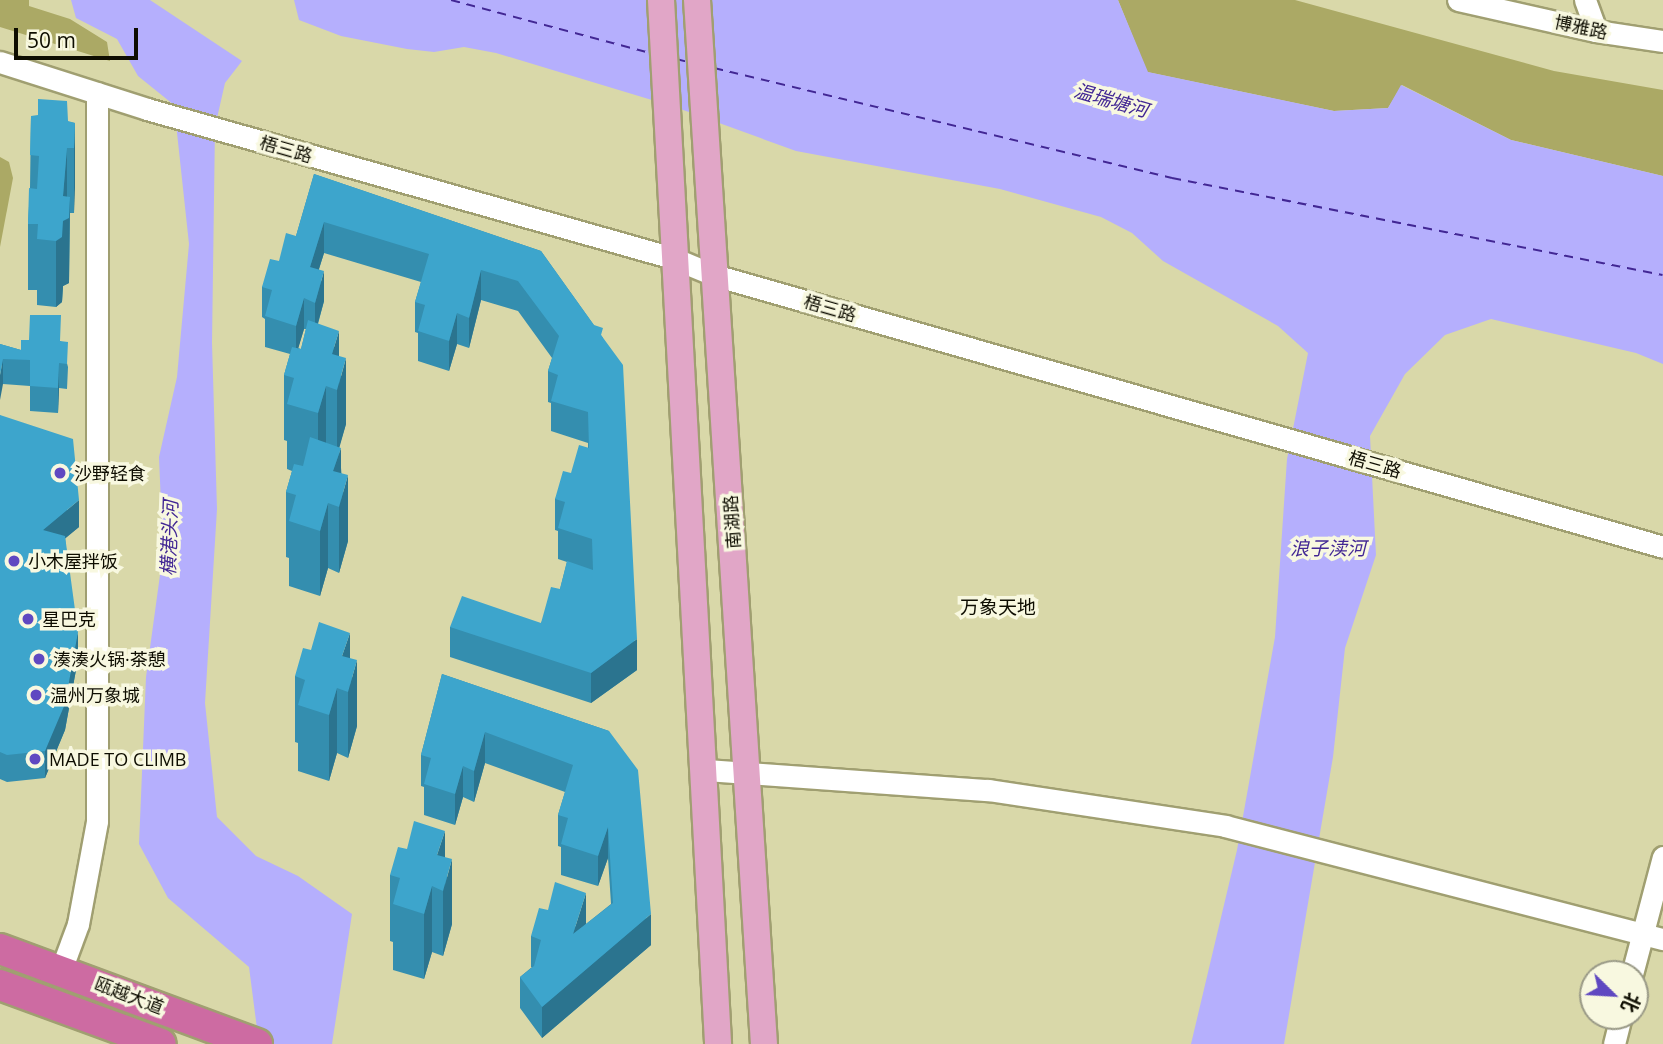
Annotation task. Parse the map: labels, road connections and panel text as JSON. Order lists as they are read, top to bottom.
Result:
{
  "streets": {
    "highway": ["瓯越大道"],
    "main road": ["南湖路"],
    "street": ["博雅路", "梧三路"]
  },
  "crossings": [
    ["梧三路", "南湖路"]
  ],
  "districts": ["万象天地"],
  "water": ["温瑞塘河", "横港头河", "浪子渎河"],
  "places": [
    "沙野轻食",
    "小木屋拌饭",
    "星巴克",
    "湊湊火锅·茶憩",
    "温州万象城",
    "MADE TO CLIMB"
  ],
  "scale_bar": "50 m",
  "north": "bottom right"
}
